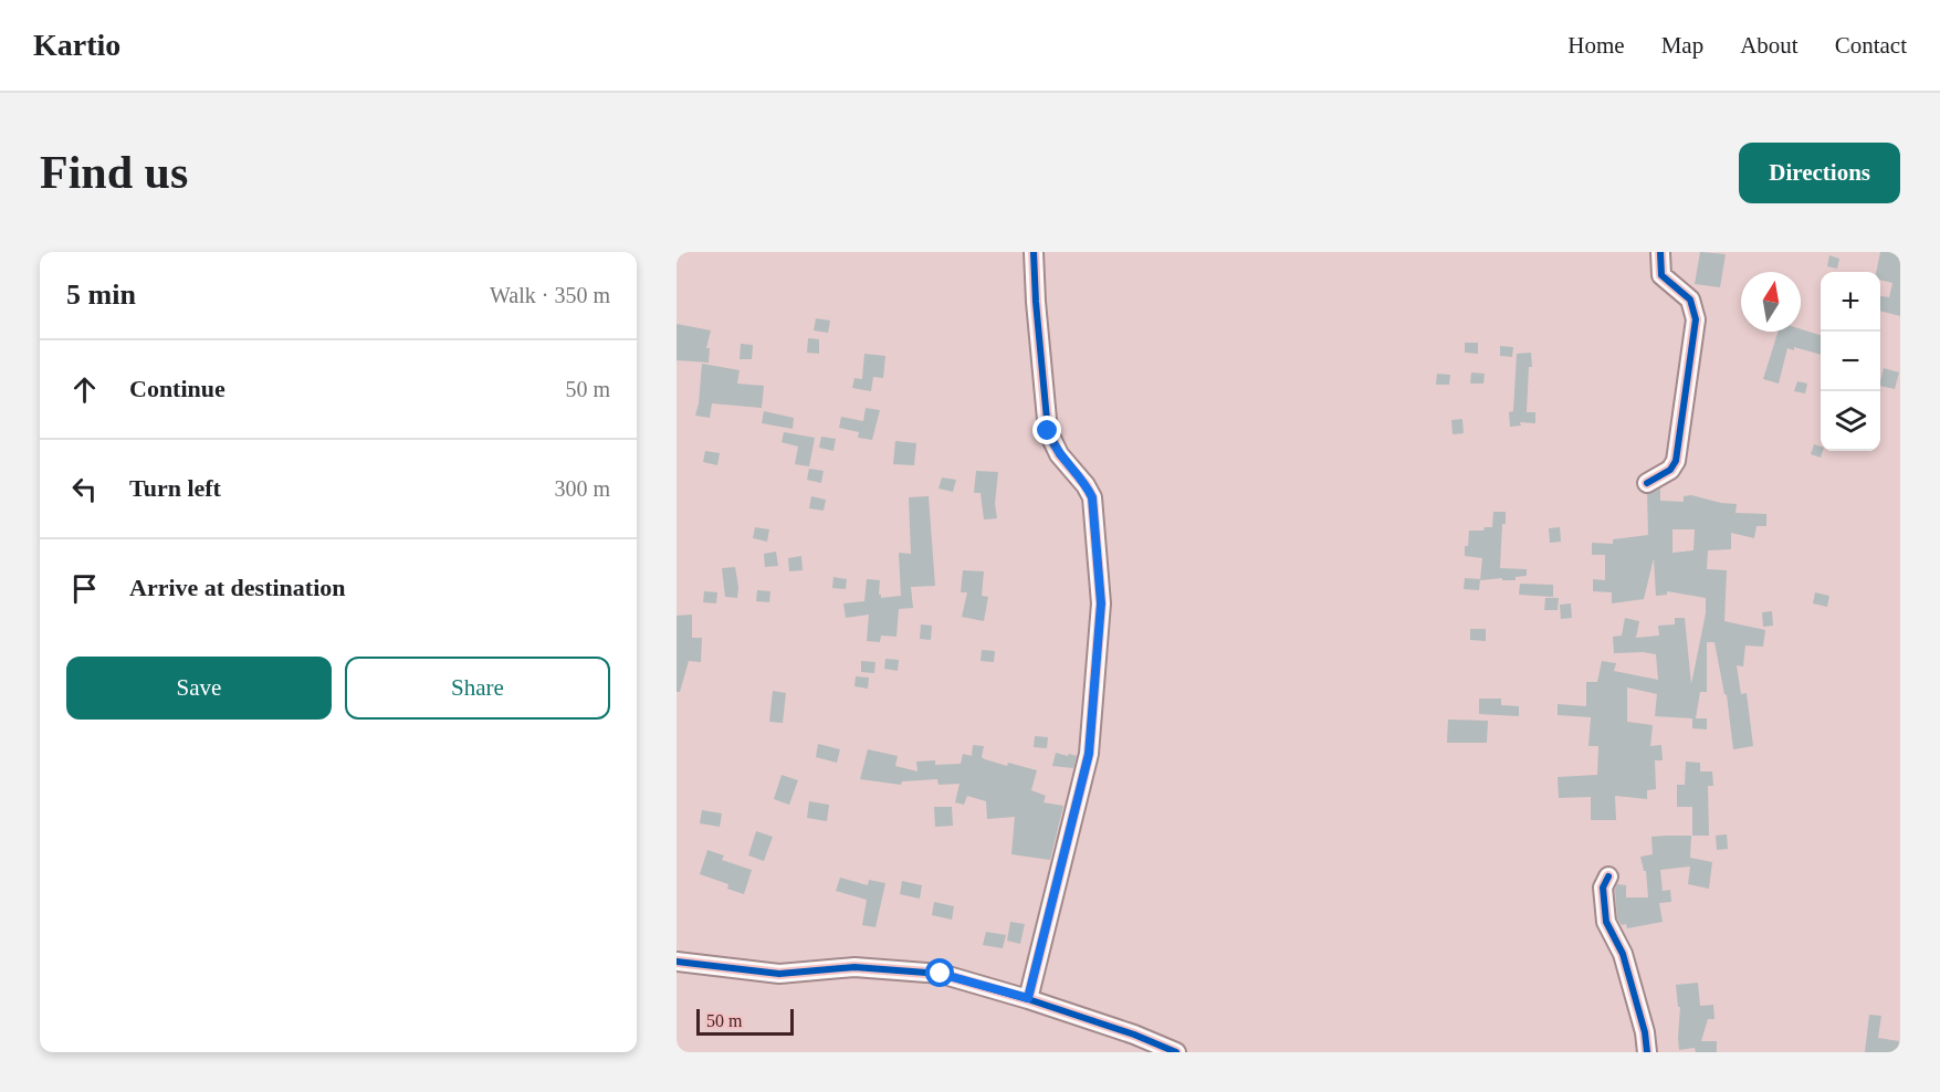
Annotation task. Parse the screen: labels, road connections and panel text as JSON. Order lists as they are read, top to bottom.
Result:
{
  "scale_bar": "50 m",
  "north": "top",
  "page": {
    "header": "Kartio",
    "nav": [
      "Home",
      "Map",
      "About",
      "Contact"
    ],
    "buttons": [
      "Directions",
      ["Save", "Share"]
    ],
    "title": "Find us",
    "heading": ["5 min", "Walk · 350 m"],
    "map_buttons": ["+", "−"],
    "list": [
      ["Continue", "50 m"],
      ["Turn left", "300 m"],
      "Arrive at destination"
    ],
    "scale": "50 m"
  }
}
